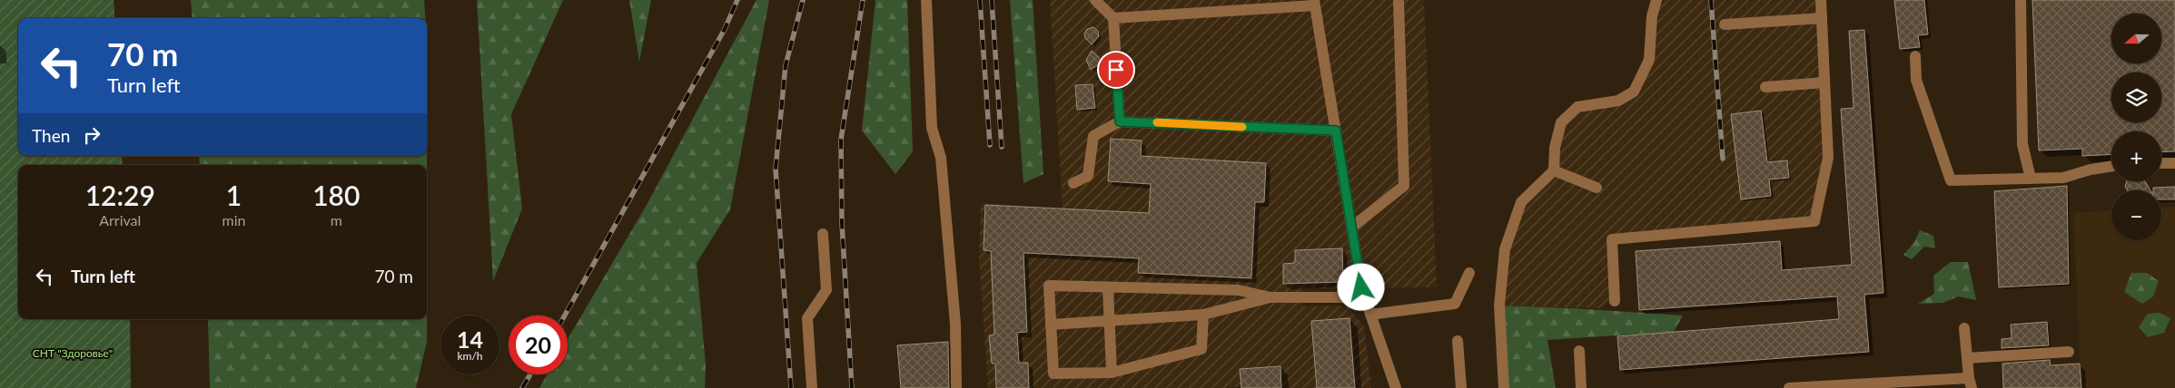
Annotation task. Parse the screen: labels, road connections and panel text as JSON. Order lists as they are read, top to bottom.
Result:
{
  "parks": ["СНТ \"Здоровье\""],
  "north": "left",
  "page": {
    "map_buttons": ["+", "−"],
    "turn": ["70 m", "Turn left"],
    "then": "Then",
    "eta": [
      "12:29",
      "Arrival",
      "1",
      "min",
      "180",
      "m"
    ],
    "list": [
      {
        "name": "Turn left",
        "value": "70 m"
      }
    ],
    "speed": "14 km/h",
    "limit": "20"
  }
}
